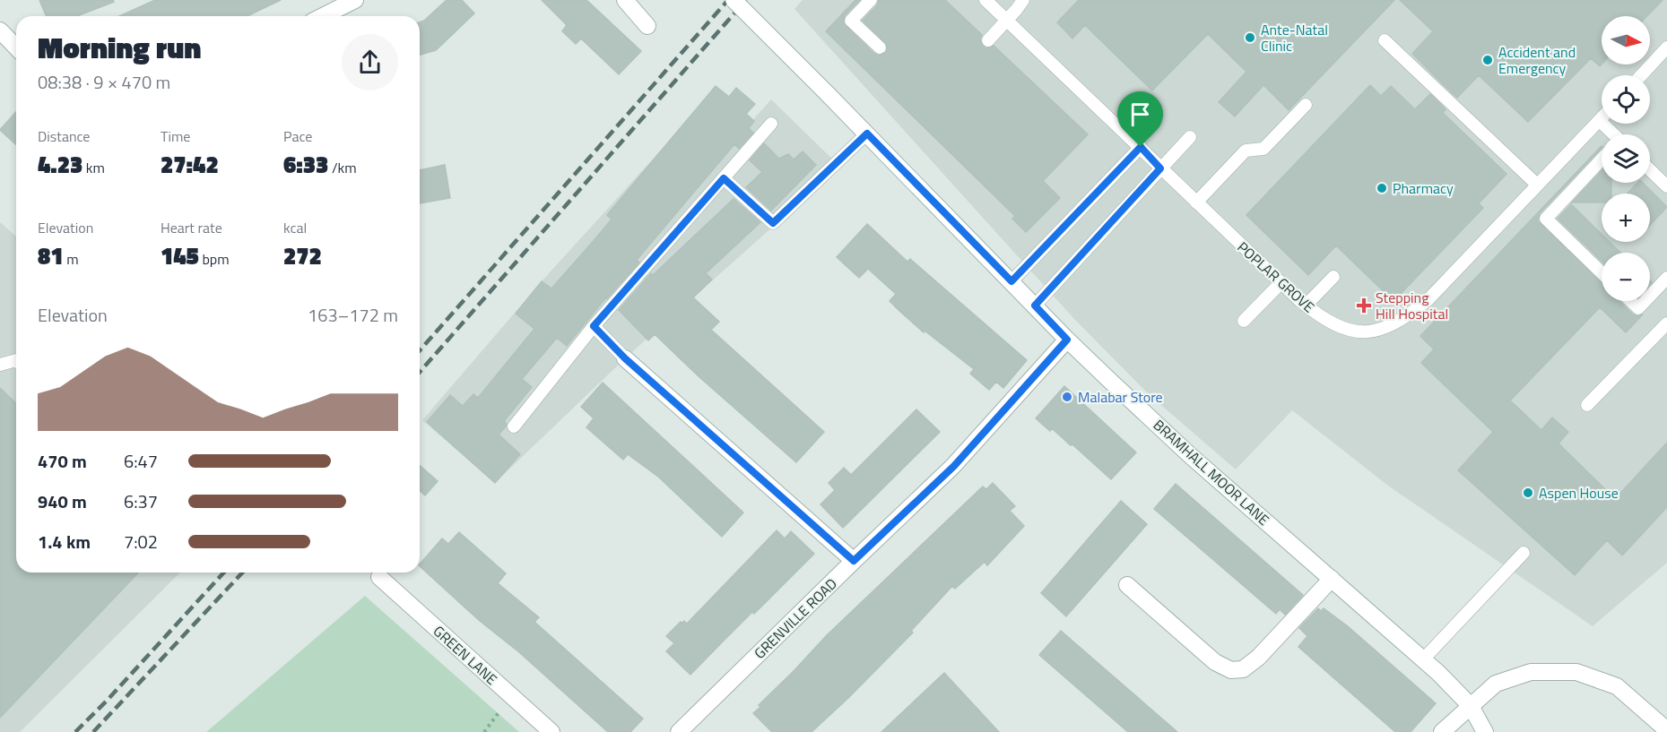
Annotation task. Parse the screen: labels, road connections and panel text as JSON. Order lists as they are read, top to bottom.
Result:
{
  "streets": {
    "street": ["BRAMHALL MOOR LANE", "GRENVILLE ROAD", "GREEN LANE"],
    "lane": ["POPLAR GROVE"]
  },
  "crossings": [
    ["BRAMHALL MOOR LANE", "GRENVILLE ROAD"]
  ],
  "places": {
    "other": [
      "Ante-Natal Clinic",
      "Accident and Emergency",
      "Pharmacy",
      "Malabar Store",
      "Aspen House"
    ],
    "health": ["Stepping Hill Hospital"]
  },
  "north": "right",
  "page": {
    "map_buttons": ["+", "−"],
    "heading": ["Morning run", "08:38 · 9 × 470 m"],
    "stats": [
      ["Distance", "4.23 km"],
      ["Time", "27:42"],
      ["Pace", "6:33 /km"],
      ["Elevation", "81 m"],
      ["Heart rate", "145 bpm"],
      ["kcal", "272"]
    ],
    "chart": ["Elevation", "163–172 m"],
    "list": [
      {
        "name": "470 m",
        "note": "6:47"
      },
      {
        "name": "940 m",
        "note": "6:37"
      },
      {
        "name": "1.4 km",
        "note": "7:02"
      }
    ]
  }
}
